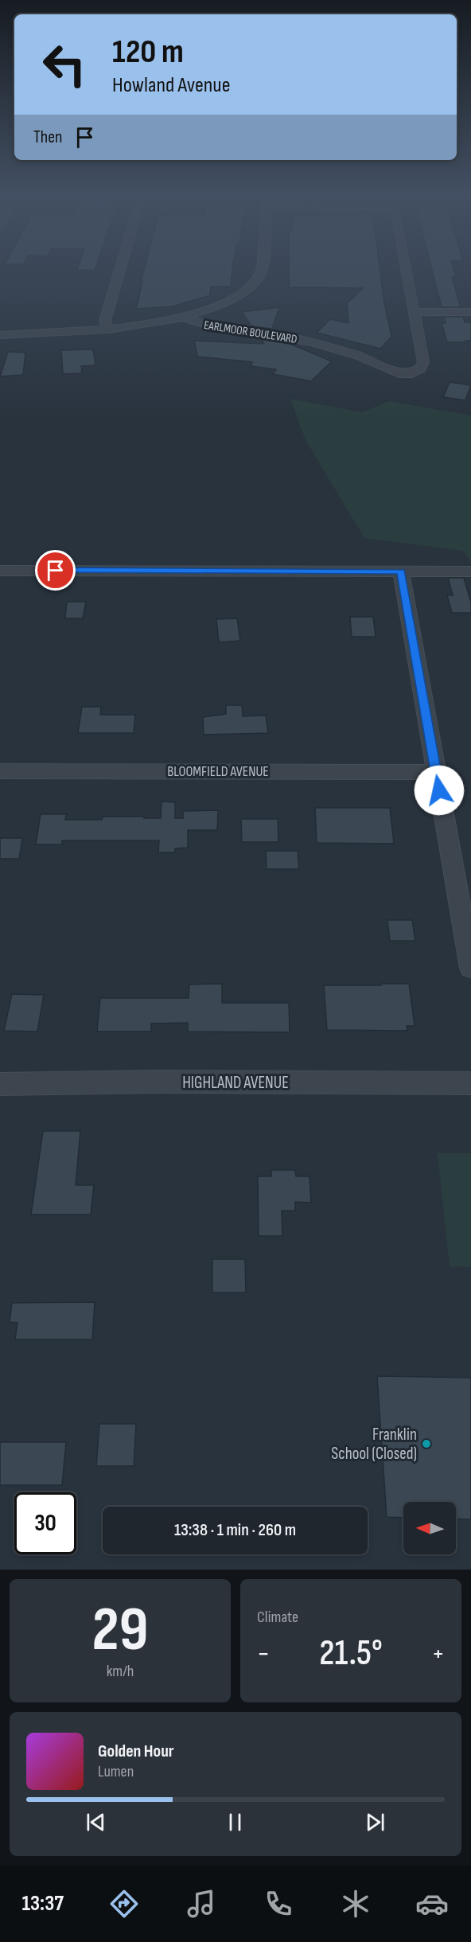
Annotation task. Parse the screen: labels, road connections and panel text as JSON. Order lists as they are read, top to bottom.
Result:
{
  "streets": {
    "street": ["EARLMOOR BOULEVARD", "BLOOMFIELD AVENUE", "HIGHLAND AVENUE"]
  },
  "places": ["Franklin School (Closed)"],
  "north": "left",
  "page": {
    "turn": ["120 m", "Howland Avenue"],
    "then": "Then",
    "limit": "30",
    "trip": "13:38 · 1 min · 260 m",
    "tile": [
      ["29", "km/h"],
      "Climate"
    ],
    "heat": ["−", "21.5°", "+"],
    "song": ["Golden Hour", "Lumen"],
    "tabs": "13:37"
  }
}
